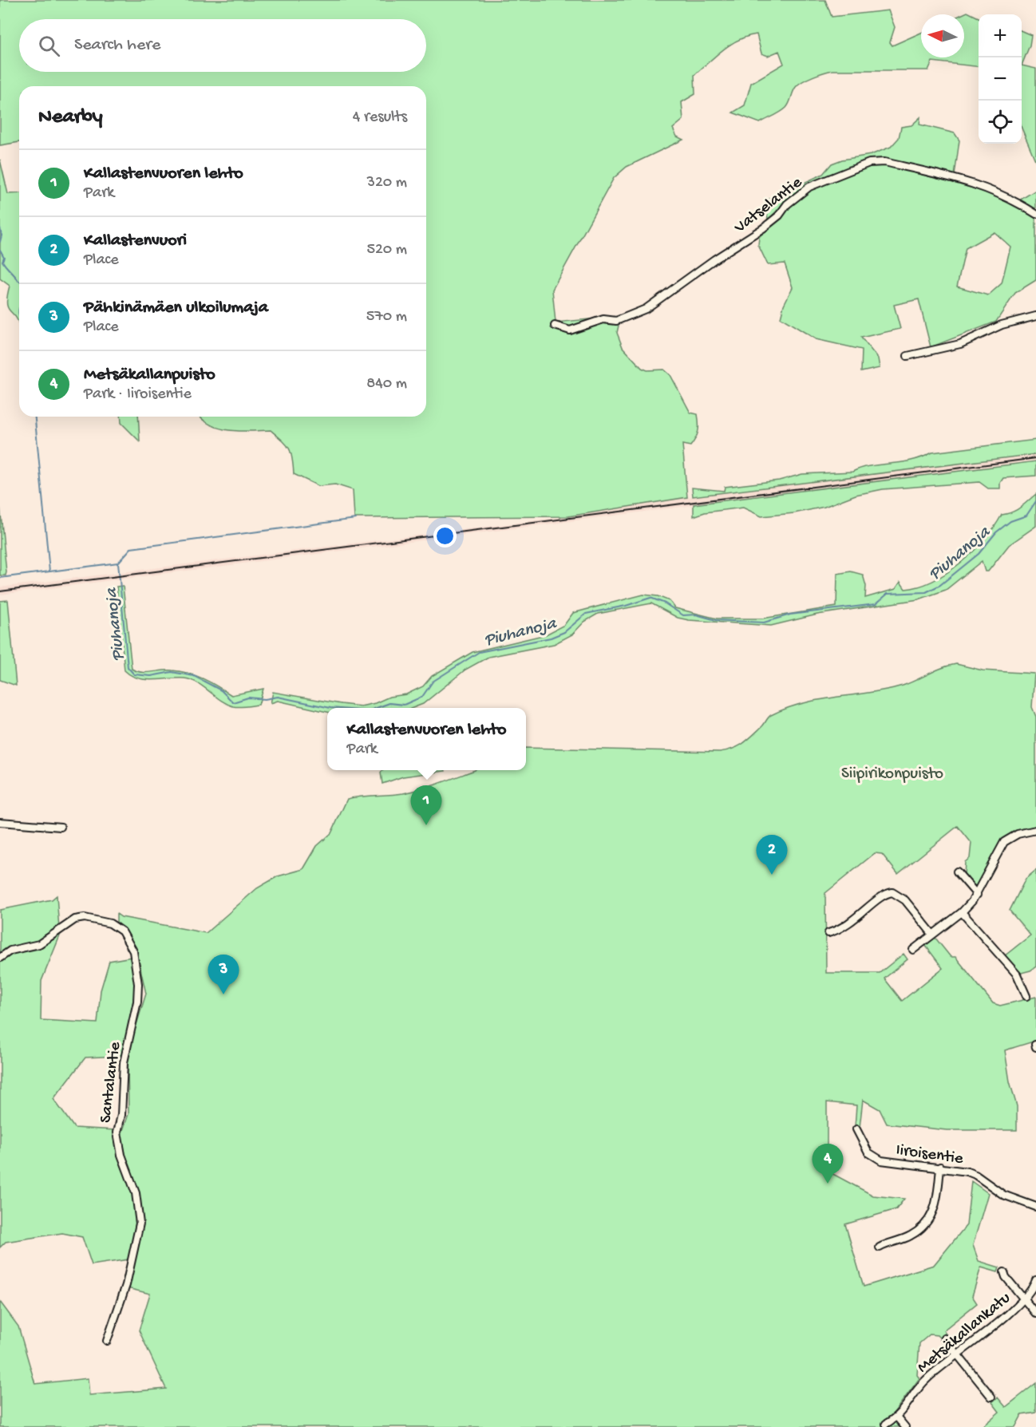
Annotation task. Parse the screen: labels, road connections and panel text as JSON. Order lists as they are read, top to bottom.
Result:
{
  "streets": {
    "street": [
      "Vatselantie",
      "Santalantie",
      "Iiroisentie",
      "Metsäkallankatu"
    ]
  },
  "water": ["Piuhanoja"],
  "parks": ["Siipirikonpuisto"],
  "north": "left",
  "page": {
    "map_buttons": ["+", "−"],
    "search": "Search here",
    "heading": ["Nearby", "4 results"],
    "list": [
      {
        "mark": "1",
        "name": "Kallastenvuoren lehto",
        "note": "Park",
        "value": "320 m"
      },
      {
        "mark": "2",
        "name": "Kallastenvuori",
        "note": "Place",
        "value": "520 m"
      },
      {
        "mark": "3",
        "name": "Pähkinämäen ulkoilumaja",
        "note": "Place",
        "value": "570 m"
      },
      {
        "mark": "4",
        "name": "Metsäkallanpuisto",
        "note": "Park · Iiroisentie",
        "value": "840 m"
      }
    ],
    "popup": ["Kallastenvuoren lehto", "Park"],
    "pins": [
      "1",
      "2",
      "3",
      "4"
    ]
  }
}
